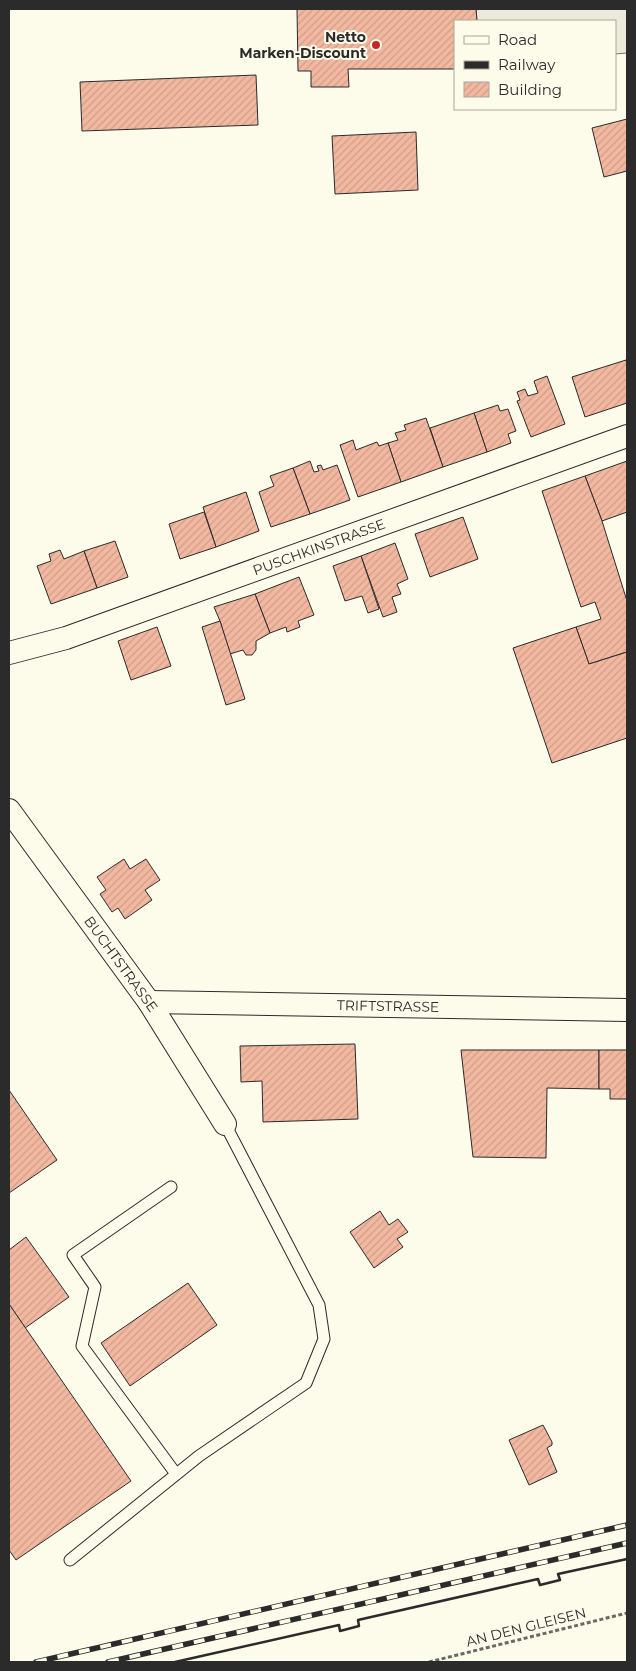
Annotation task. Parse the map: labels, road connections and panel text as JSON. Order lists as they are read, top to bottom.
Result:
{
  "streets": {
    "street": ["PUSCHKINSTRASSE", "BUCHTSTRASSE", "TRIFTSTRASSE"],
    "path": ["AN DEN GLEISEN"]
  },
  "crossings": [
    ["BUCHTSTRASSE", "TRIFTSTRASSE"]
  ],
  "places": ["Netto Marken-Discount"],
  "legend": ["Road", "Railway", "Building"]
}
